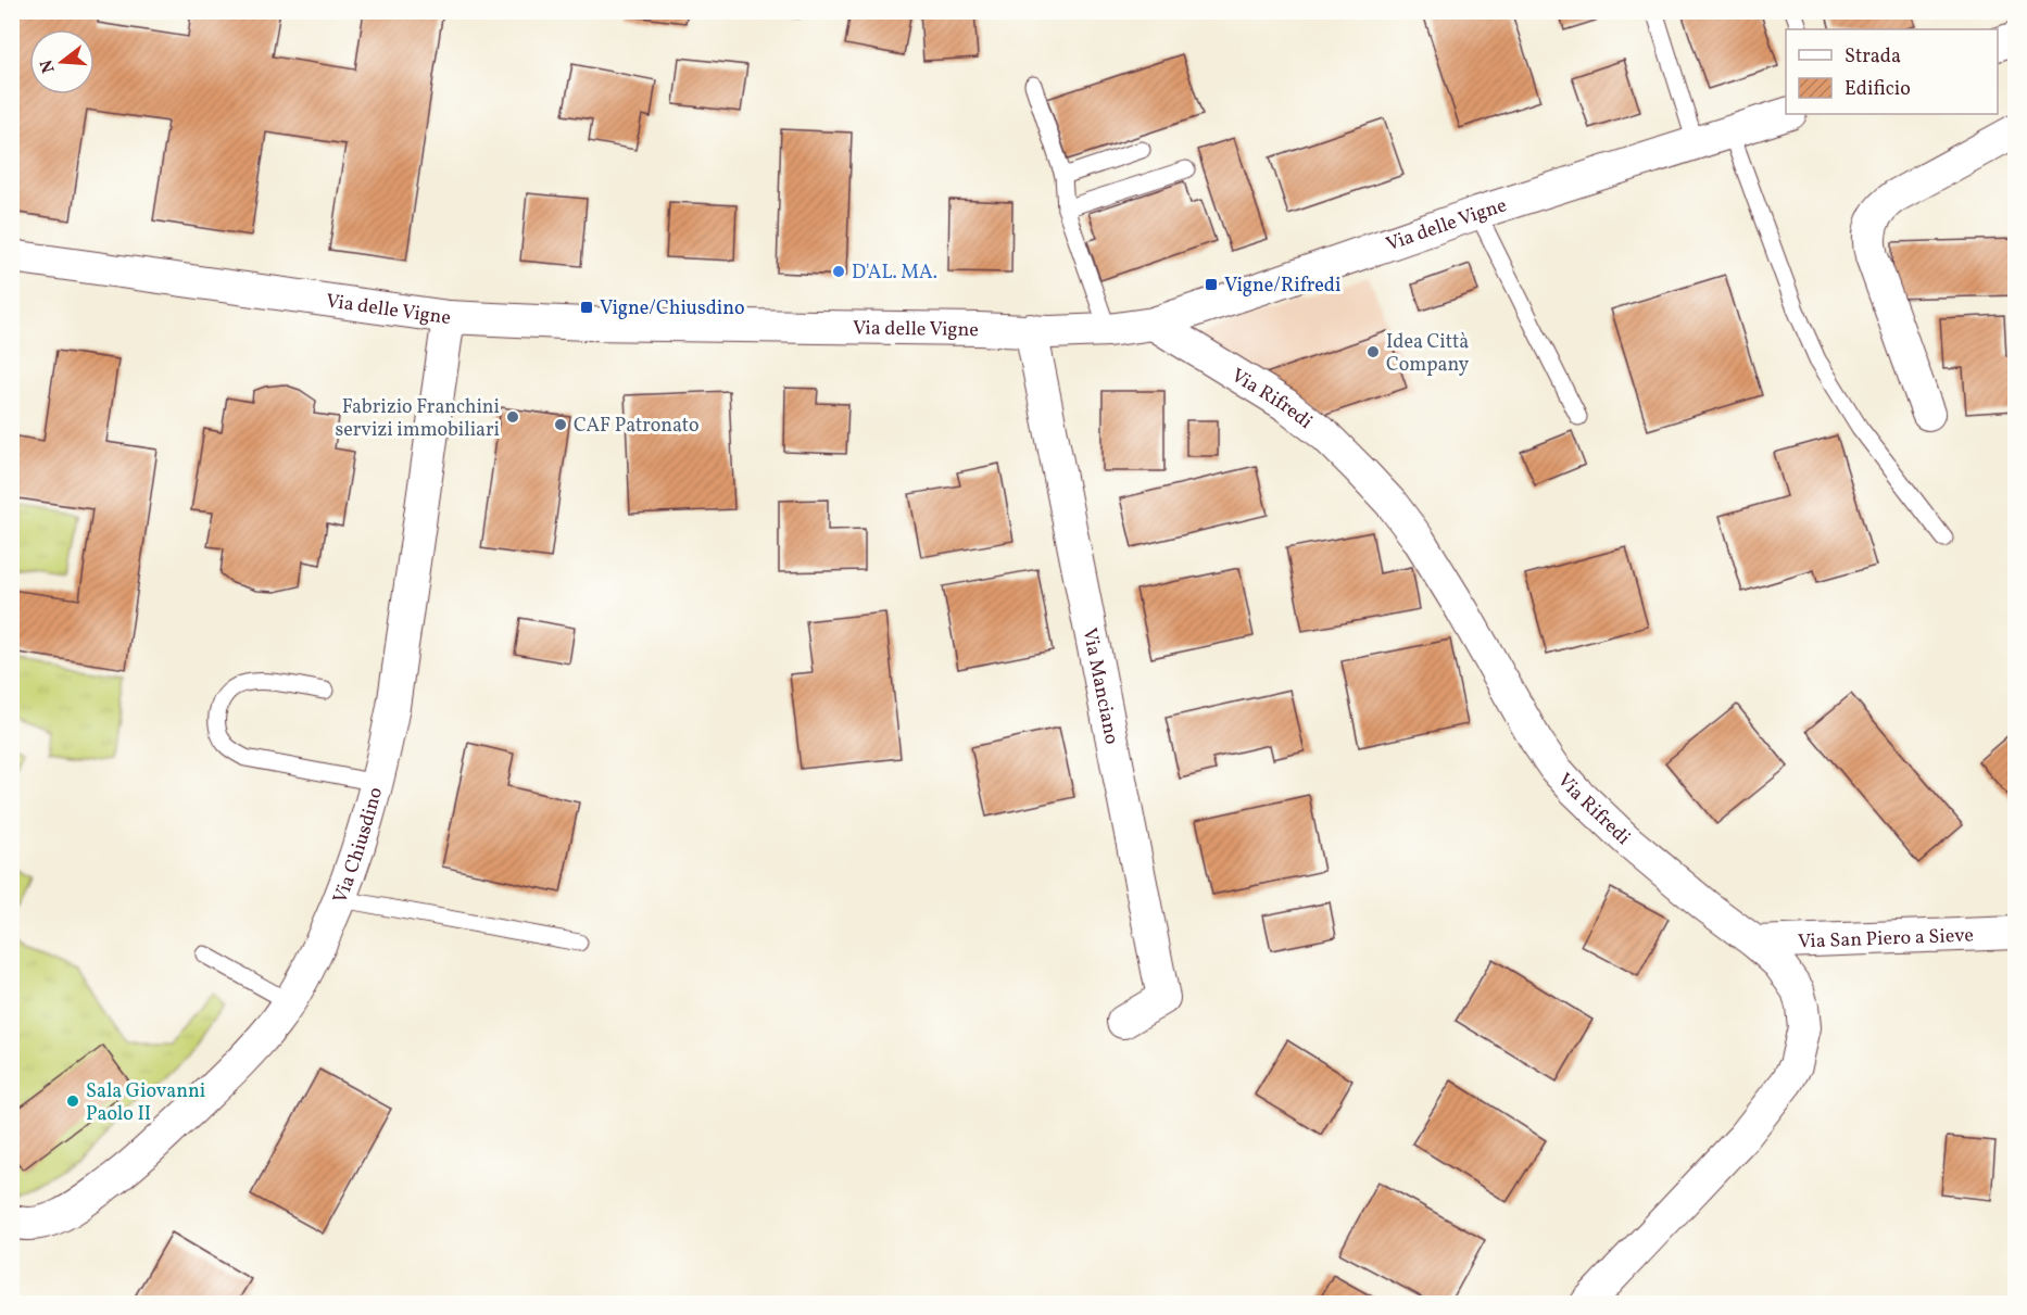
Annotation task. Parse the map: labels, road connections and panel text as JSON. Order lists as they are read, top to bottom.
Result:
{
  "streets": {
    "street": [
      "Via delle Vigne",
      "Via Rifredi",
      "Via Manciano",
      "Via Chiusdino",
      "Via San Piero a Sieve"
    ]
  },
  "crossings": [
    ["Via delle Vigne", "Via Rifredi"],
    ["Via delle Vigne", "Via Manciano"],
    ["Via delle Vigne", "Via Chiusdino"],
    ["Via Rifredi", "Via San Piero a Sieve"]
  ],
  "places": {
    "other": [
      "D'AL. MA.",
      "Idea Città Company",
      "Fabrizio Franchini servizi immobiliari",
      "CAF Patronato",
      "Sala Giovanni Paolo II"
    ],
    "transit": ["Vigne/Rifredi", "Vigne/Chiusdino"]
  },
  "legend": ["Strada", "Edificio"],
  "north": "left"
}
